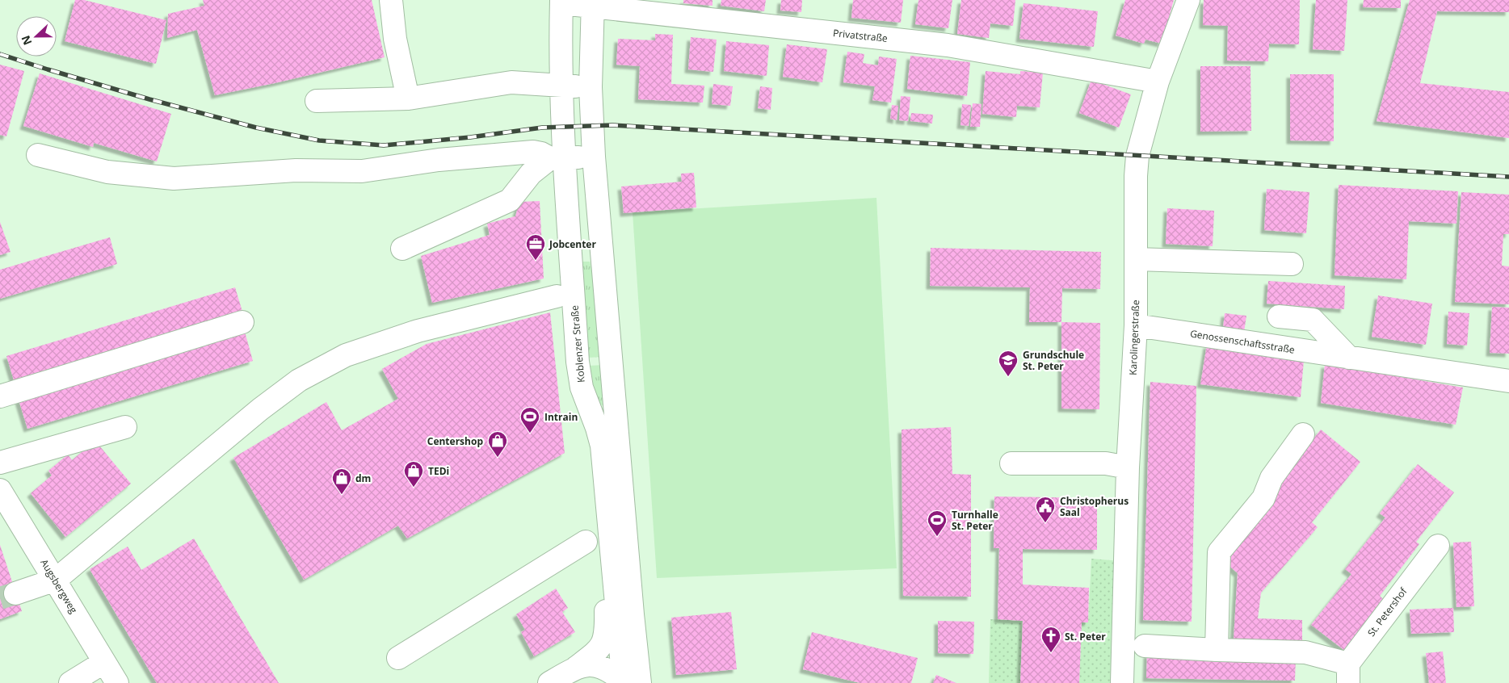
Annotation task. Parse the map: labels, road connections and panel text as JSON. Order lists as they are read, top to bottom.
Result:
{
  "streets": {
    "street": [
      "Privatstraße",
      "Karolingerstraße",
      "Genossenschaftsstraße",
      "Koblenzer Straße",
      "Augsbergweg",
      "St. Petershof"
    ]
  },
  "crossings": [
    ["Privatstraße", "Karolingerstraße"],
    ["Privatstraße", "Koblenzer Straße"],
    ["Karolingerstraße", "Genossenschaftsstraße"]
  ],
  "places": {
    "office": ["Jobcenter"],
    "school or university": ["Grundschule St. Peter"],
    "sports": ["Intrain", "Turnhalle St. Peter"],
    "shop": ["Centershop", "TEDi", "dm"],
    "public building": ["Christopherus Saal"],
    "church": ["St. Peter"]
  },
  "north": "left"
}
